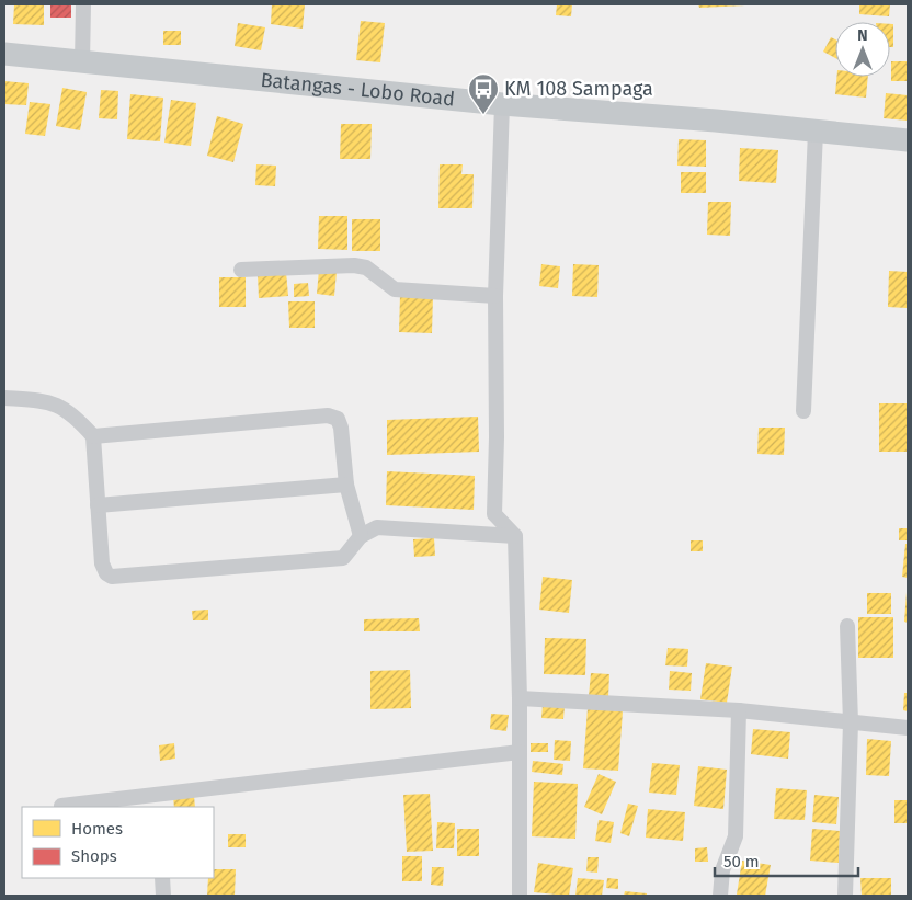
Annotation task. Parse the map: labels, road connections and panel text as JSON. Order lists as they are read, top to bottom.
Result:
{
  "streets": {
    "main road": ["Batangas - Lobo Road"]
  },
  "places": {
    "bus stop": ["KM 108 Sampaga"]
  },
  "legend": ["Homes", "Shops"],
  "scale_bar": "50 m",
  "north": "top"
}
